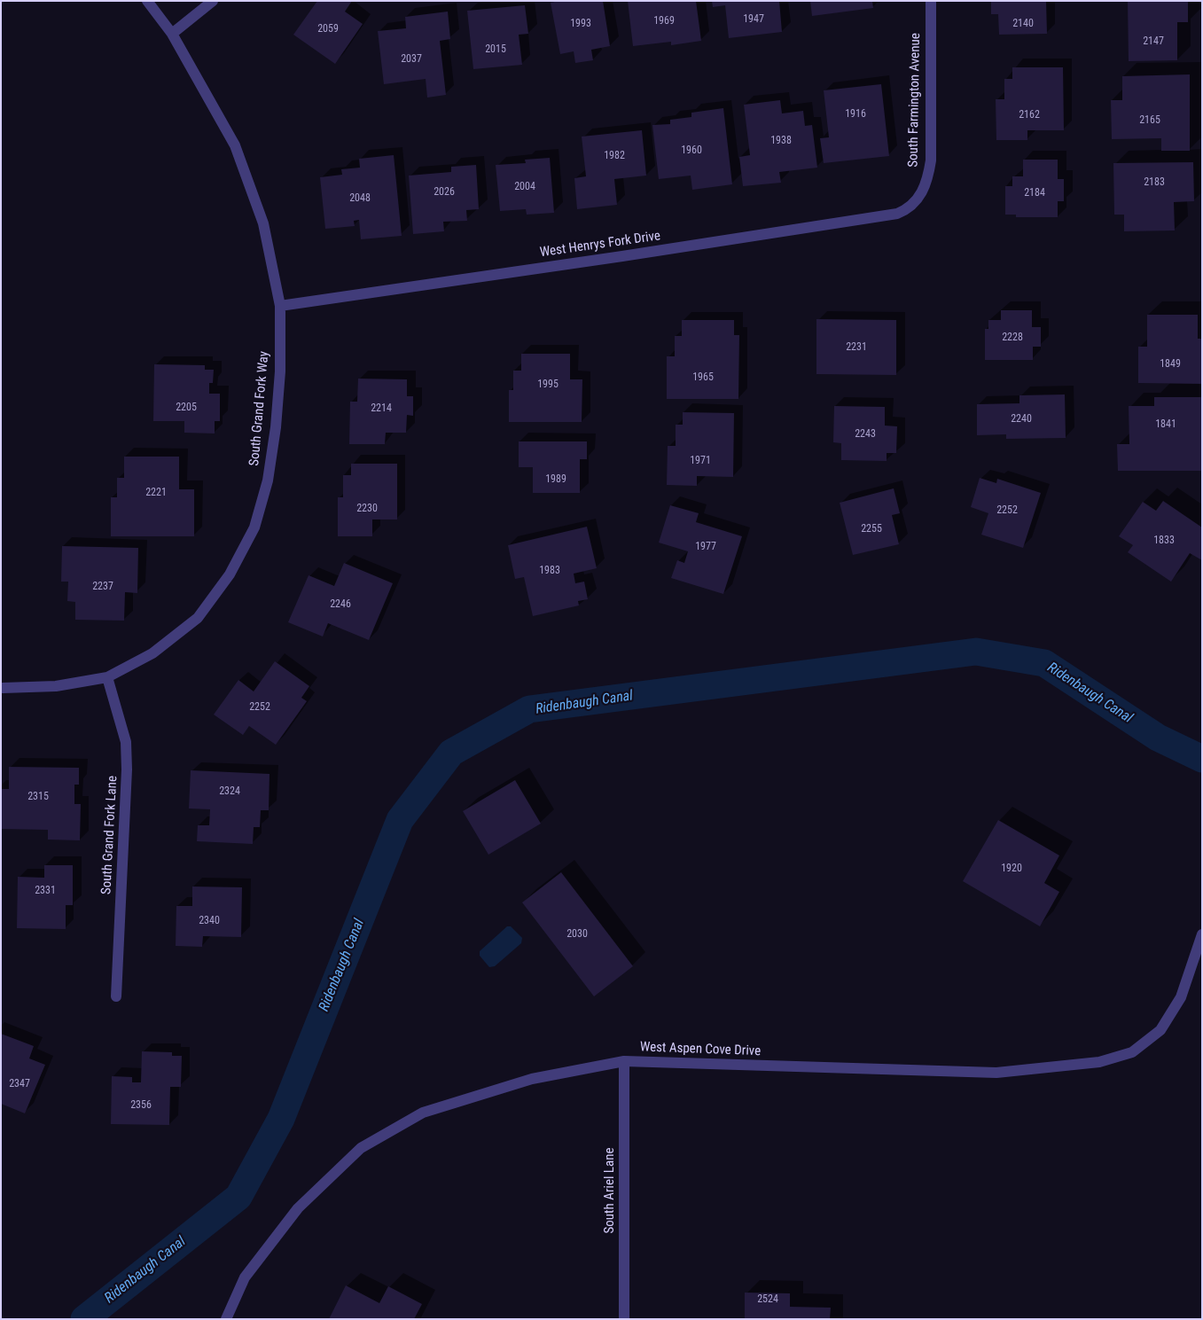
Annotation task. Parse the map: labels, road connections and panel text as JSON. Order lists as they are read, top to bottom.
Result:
{
  "streets": {
    "street": [
      "South Farmington Avenue",
      "West Henrys Fork Drive",
      "South Grand Fork Way",
      "South Grand Fork Lane",
      "West Aspen Cove Drive",
      "South Ariel Lane"
    ]
  },
  "crossings": [
    ["South Farmington Avenue", "West Henrys Fork Drive"],
    ["West Henrys Fork Drive", "South Grand Fork Way"],
    ["South Grand Fork Way", "South Grand Fork Lane"],
    ["West Aspen Cove Drive", "South Ariel Lane"]
  ],
  "water": ["Ridenbaugh Canal"],
  "house_numbers": [
    "1947",
    "1969",
    "1993",
    "2140",
    "2059",
    "2147",
    "2015",
    "2037",
    "1916",
    "2162",
    "2165",
    "1938",
    "1960",
    "1982",
    "2183",
    "2004",
    "2026",
    "2184",
    "2048",
    "2228",
    "2231",
    "1849",
    "1965",
    "1995",
    "2205",
    "2214",
    "2240",
    "1841",
    "2243",
    "1971",
    "1989",
    "2221",
    "2230",
    "2252",
    "2255",
    "1833",
    "1977",
    "1983",
    "2237",
    "2246",
    "2252",
    "2324",
    "2315",
    "1920",
    "2331",
    "2340",
    "2030",
    "2347",
    "2356",
    "2524"
  ]
}
